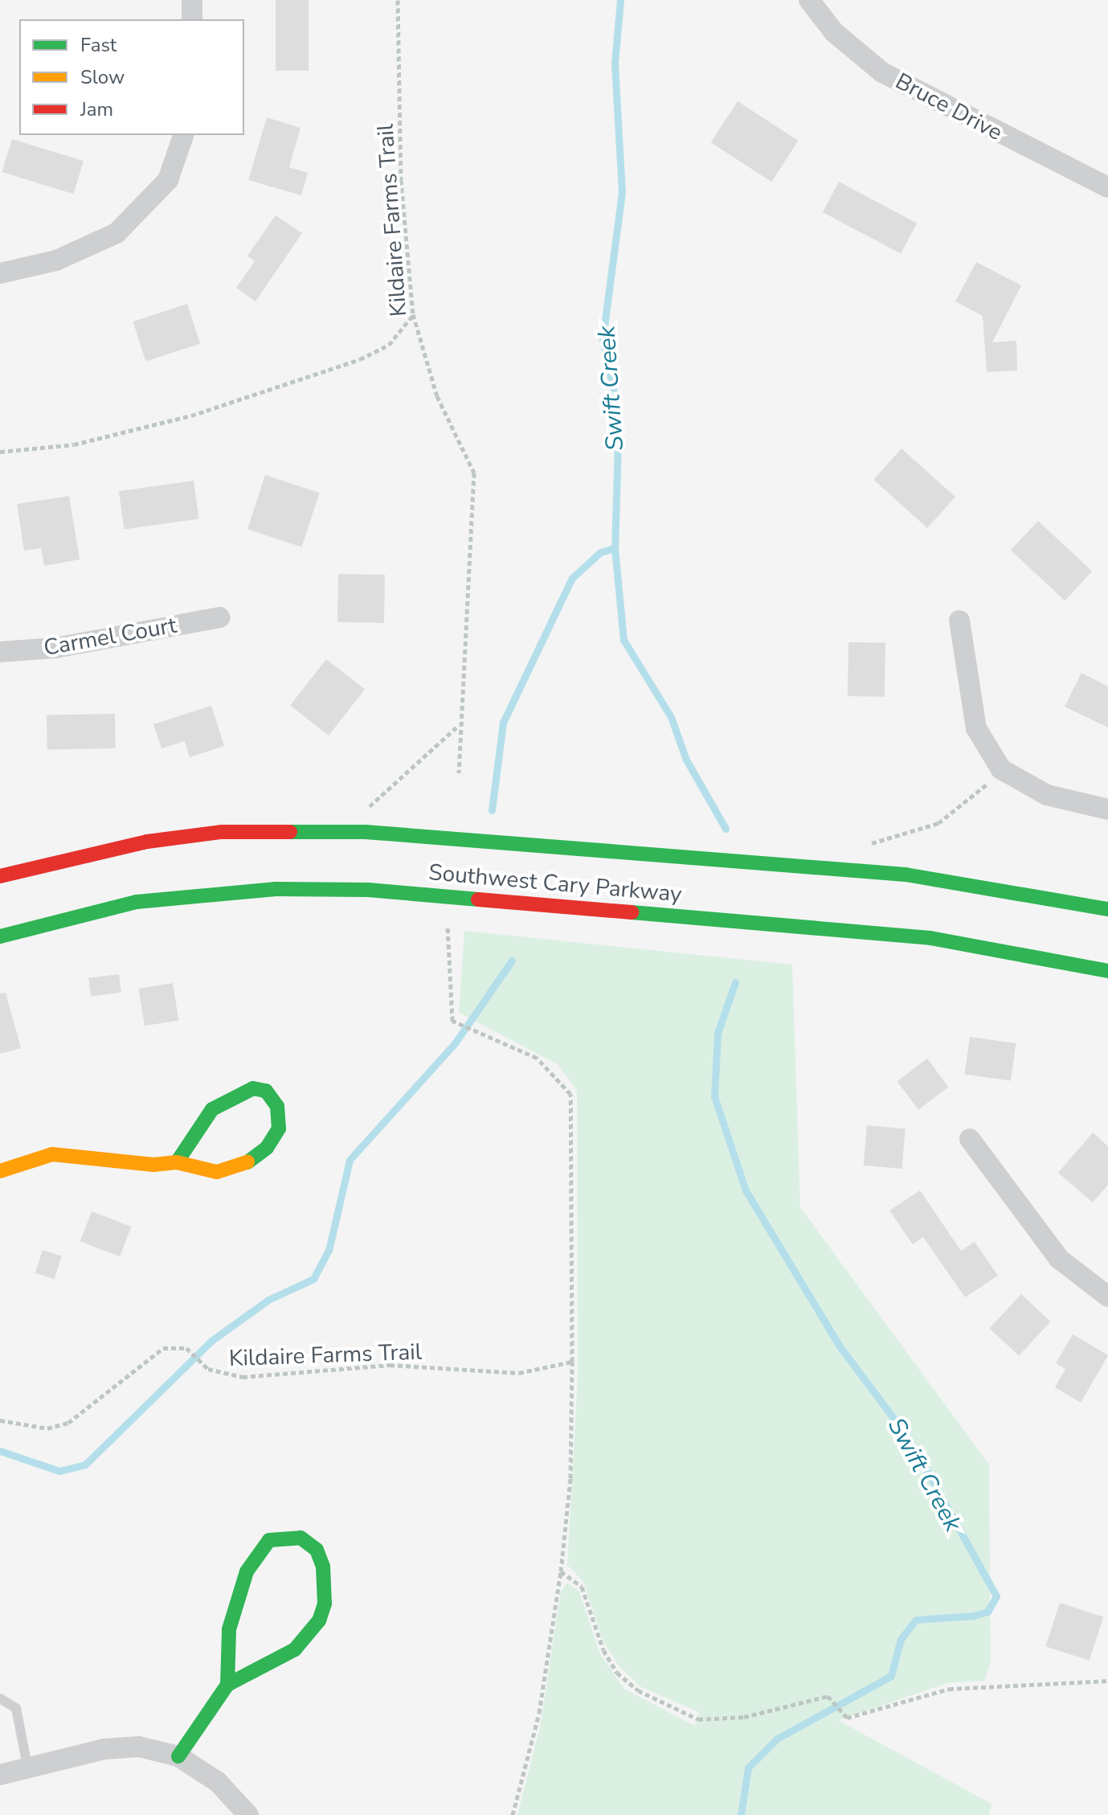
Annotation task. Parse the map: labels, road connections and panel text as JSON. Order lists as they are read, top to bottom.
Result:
{
  "streets": {
    "main road": ["Southwest Cary Parkway"],
    "street": ["Bruce Drive", "Carmel Court"],
    "path": ["Kildaire Farms Trail"]
  },
  "water": ["Swift Creek"],
  "legend": ["Fast", "Slow", "Jam"]
}
